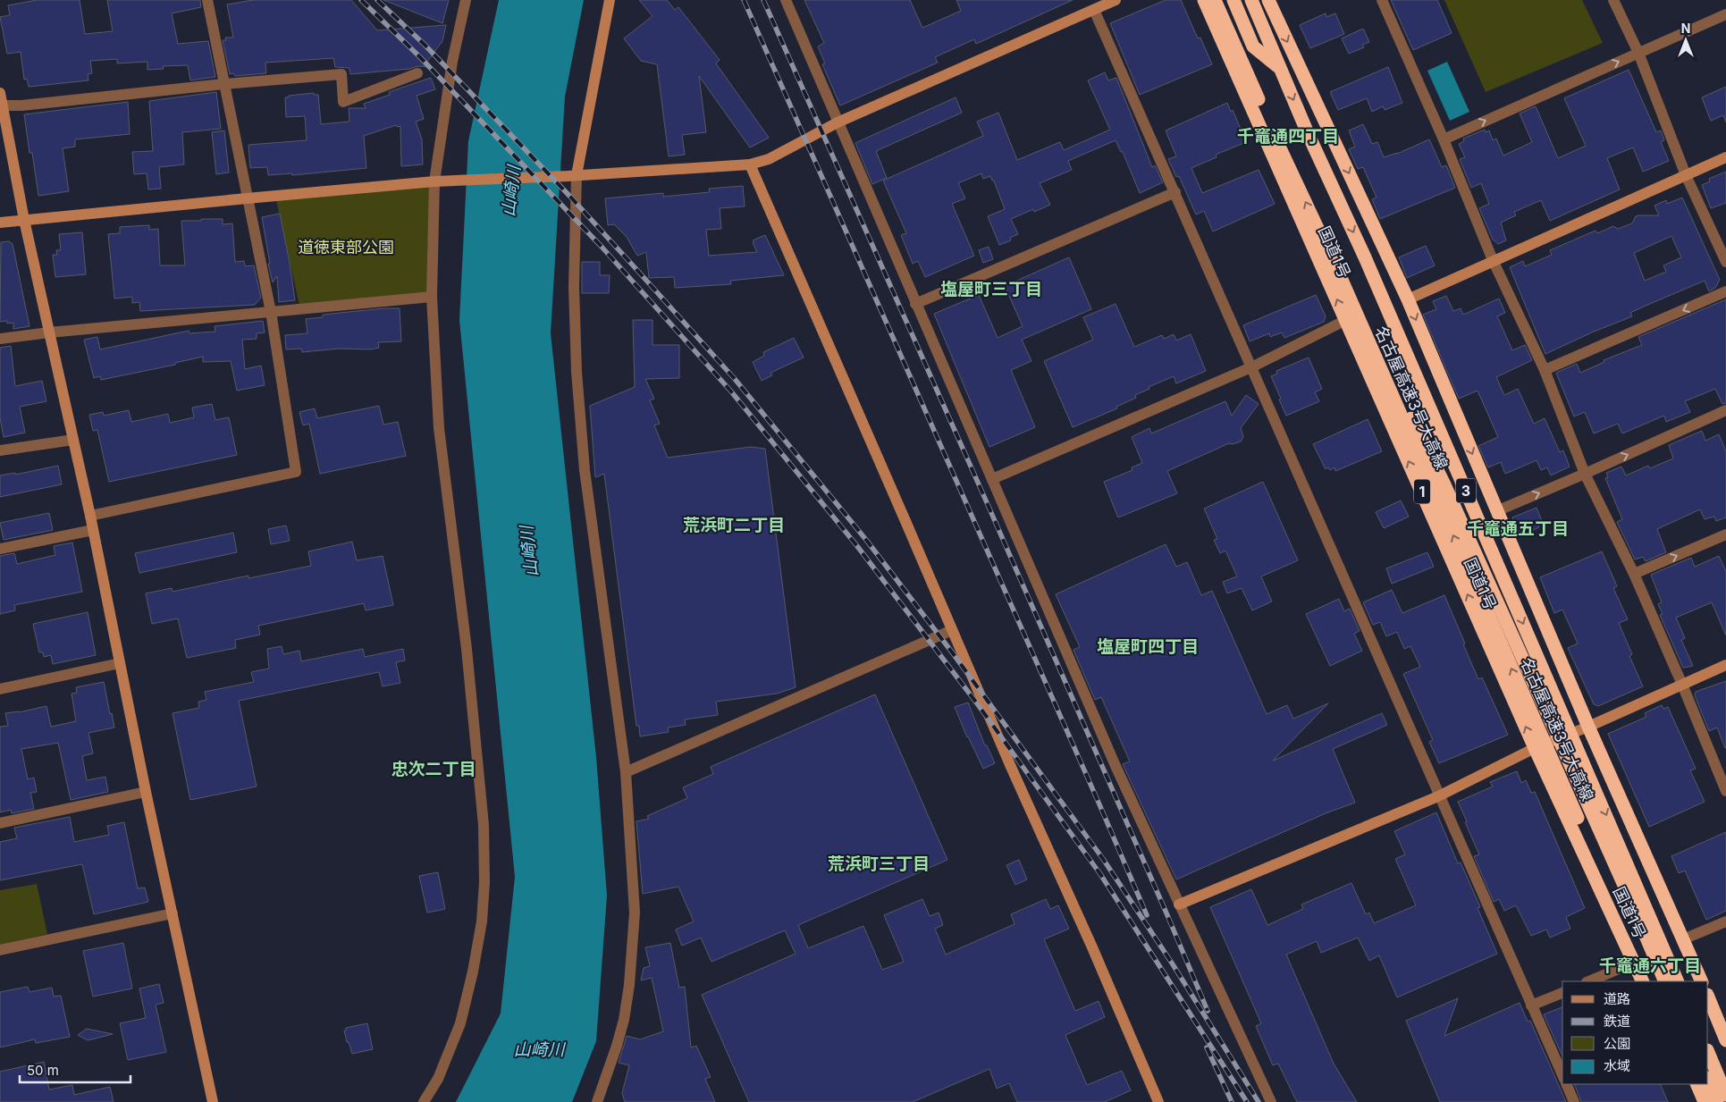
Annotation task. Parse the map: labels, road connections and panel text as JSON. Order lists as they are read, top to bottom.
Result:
{
  "streets": {
    "highway": [
      "国道1号",
      "名古屋高速3号大高線",
      "3",
      "1"
    ]
  },
  "districts": [
    "千竈通四丁目",
    "塩屋町三丁目",
    "荒浜町二丁目",
    "千竈通五丁目",
    "塩屋町四丁目",
    "忠次二丁目",
    "荒浜町三丁目",
    "千竈通六丁目"
  ],
  "water": ["山崎川"],
  "parks": ["道徳東部公園"],
  "legend": [
    "道路",
    "鉄道",
    "公園",
    "水域"
  ],
  "scale_bar": "50 m",
  "north": "top"
}
